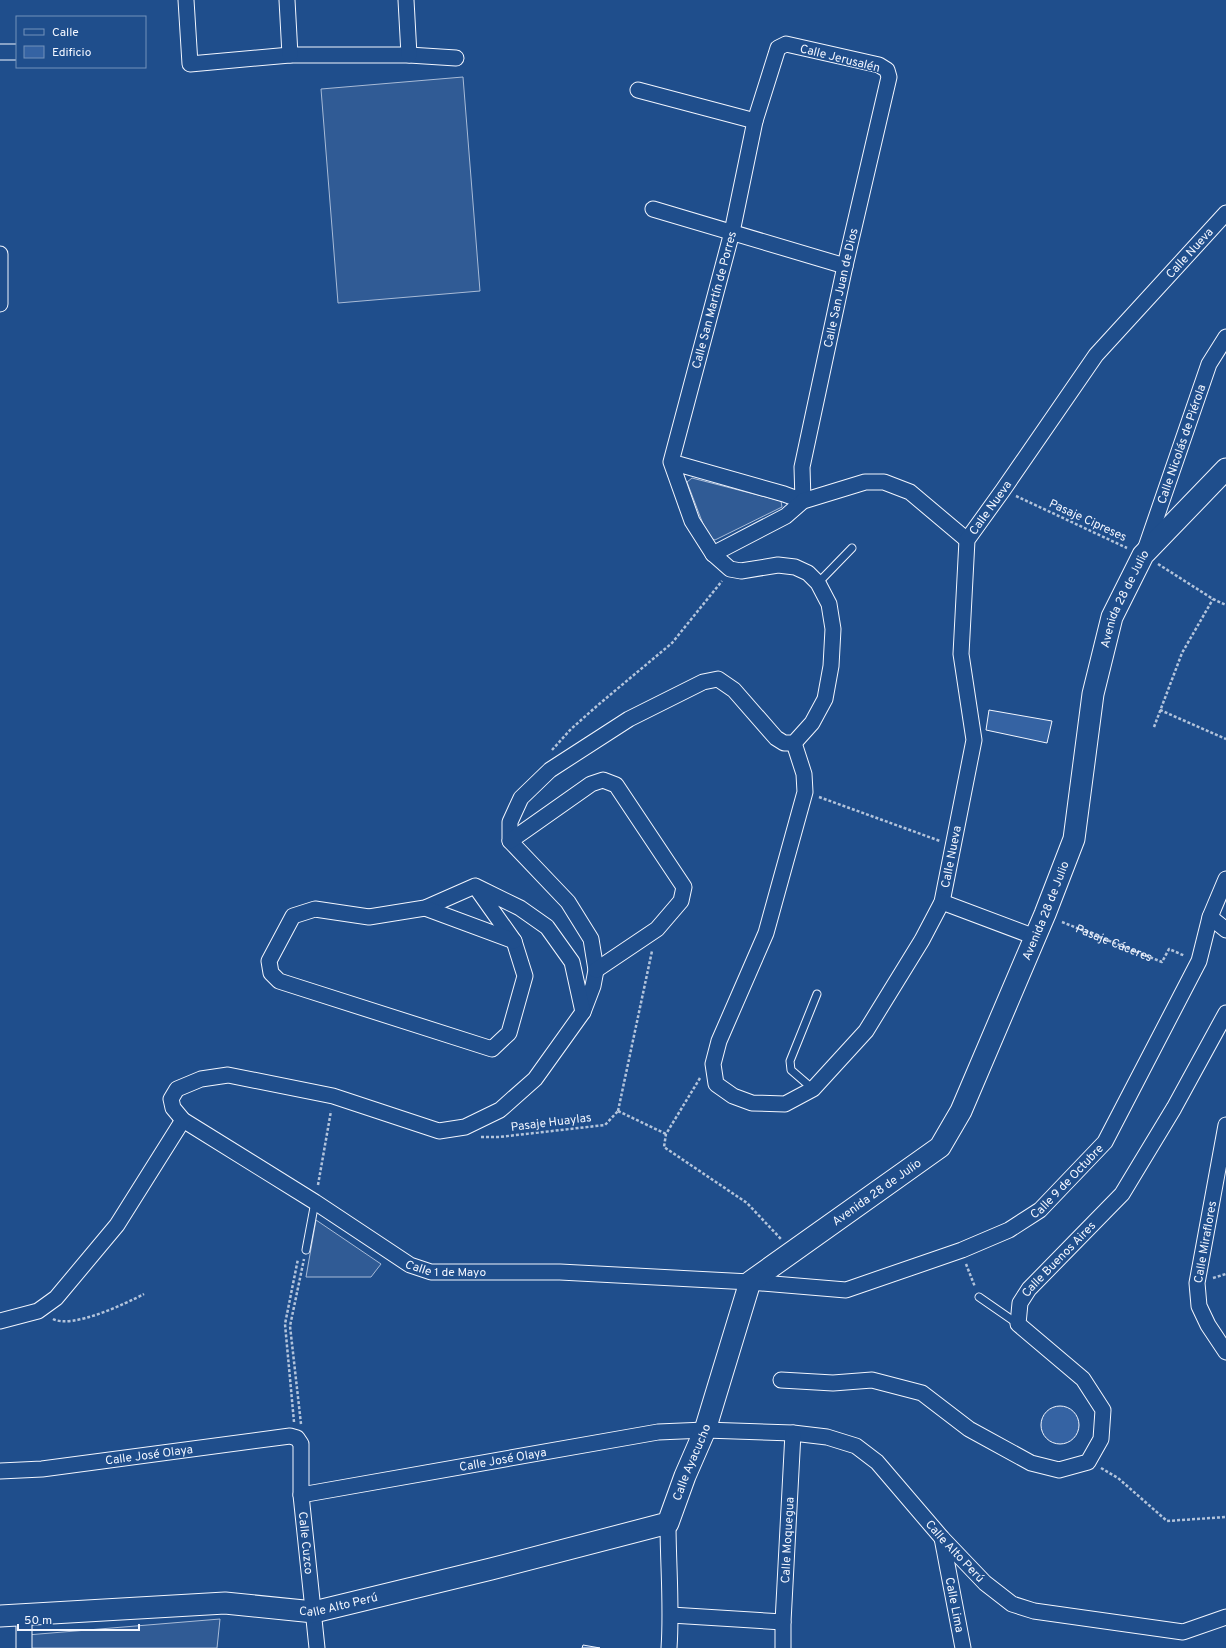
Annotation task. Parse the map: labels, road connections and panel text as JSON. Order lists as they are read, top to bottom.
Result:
{
  "streets": {
    "street": [
      "Calle Jerusalén",
      "Calle Nueva",
      "Calle San Juan de Dios",
      "Calle San Martín de Porres",
      "Calle Nicolás de Piérola",
      "Avenida 28 de Julio",
      "Calle 9 de Octubre",
      "Calle Miraflores",
      "Calle Buenos Aires",
      "Calle 1 de Mayo",
      "Calle José Olaya",
      "Calle Ayacucho",
      "Calle Moquegua",
      "Calle Cuzco",
      "Calle Alto Perú",
      "Calle Lima"
    ],
    "path": ["Pasaje Cipreses", "Pasaje Cáceres", "Pasaje Huaylas"]
  },
  "crossings": [
    ["Calle Jerusalén", "Calle San Juan de Dios"],
    ["Calle Jerusalén", "Calle San Martín de Porres"],
    ["Calle Nueva", "Pasaje Cipreses"],
    ["Calle Nicolás de Piérola", "Pasaje Cipreses"],
    ["Calle Nicolás de Piérola", "Avenida 28 de Julio"],
    ["Pasaje Cipreses", "Avenida 28 de Julio"],
    ["Avenida 28 de Julio", "Pasaje Cáceres"],
    ["Avenida 28 de Julio", "Calle 9 de Octubre"],
    ["Avenida 28 de Julio", "Calle 1 de Mayo"],
    ["Avenida 28 de Julio", "Calle Ayacucho"],
    ["Pasaje Cáceres", "Calle 9 de Octubre"],
    ["Calle 9 de Octubre", "Calle 1 de Mayo"],
    ["Calle 9 de Octubre", "Calle Ayacucho"],
    ["Calle 1 de Mayo", "Calle Ayacucho"],
    ["Calle José Olaya", "Calle Ayacucho"],
    ["Calle José Olaya", "Calle Cuzco"],
    ["Calle José Olaya", "Calle Alto Perú"],
    ["Calle Ayacucho", "Calle Alto Perú"],
    ["Calle Moquegua", "Calle Alto Perú"],
    ["Calle Cuzco", "Calle Alto Perú"],
    ["Calle Alto Perú", "Calle Lima"]
  ],
  "legend": ["Calle", "Edificio"],
  "scale_bar": "50 m"
}
